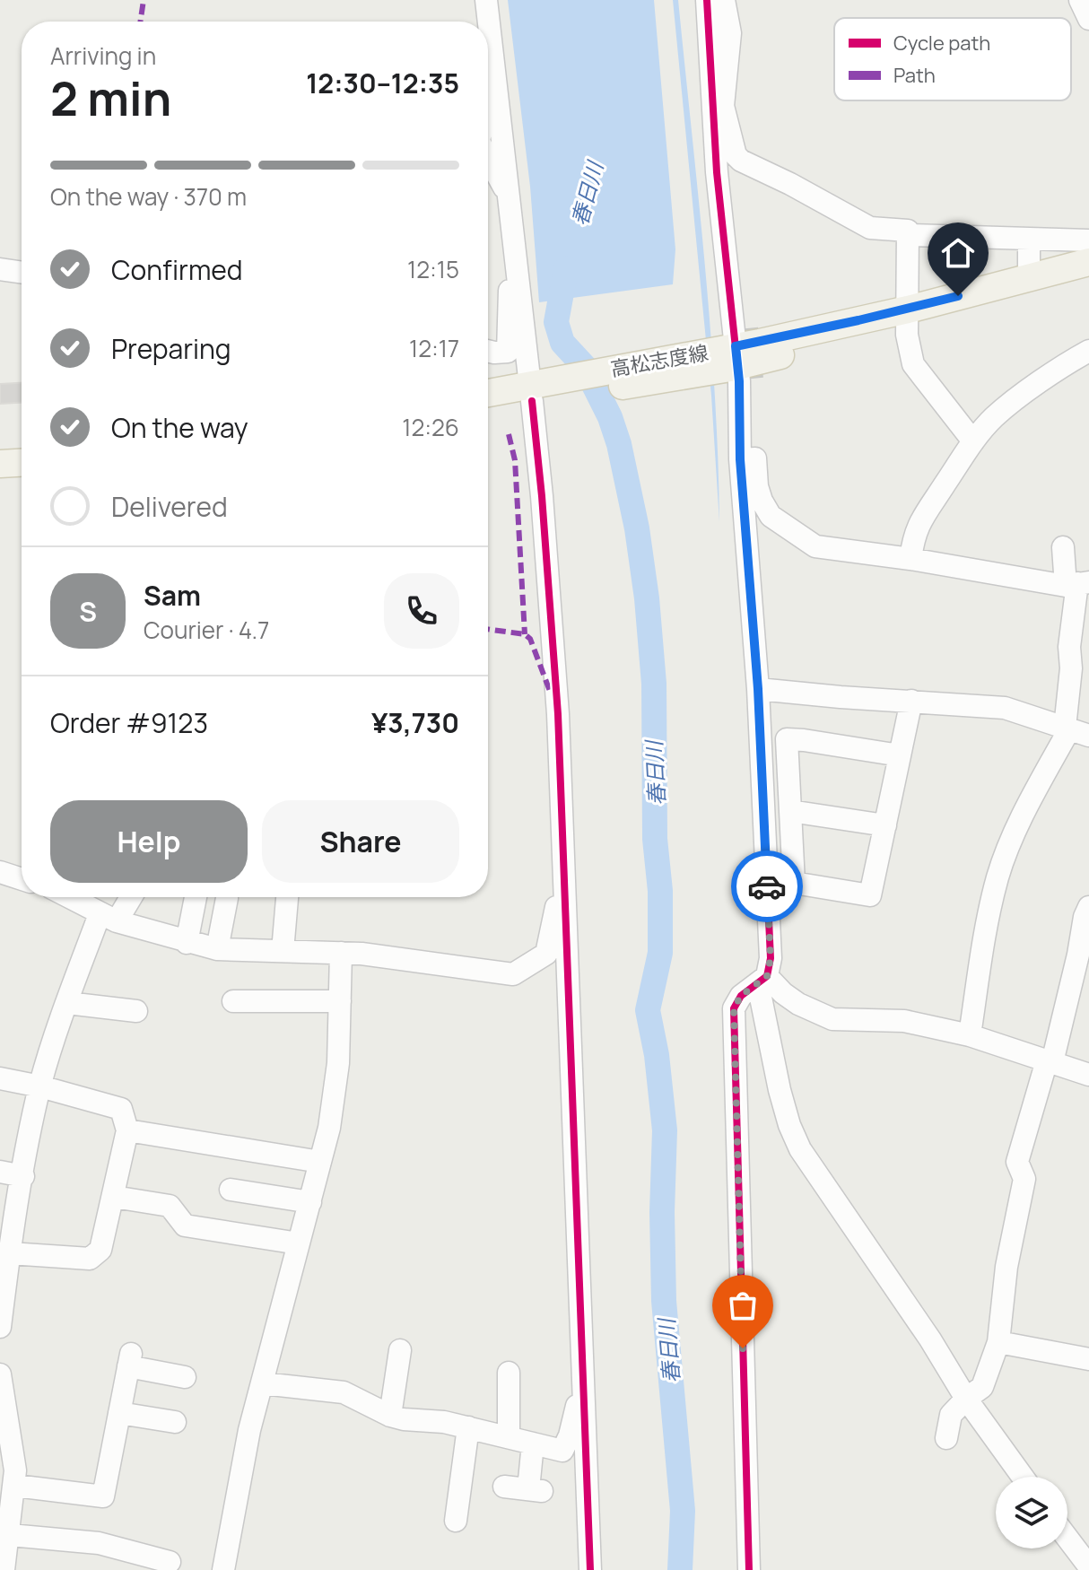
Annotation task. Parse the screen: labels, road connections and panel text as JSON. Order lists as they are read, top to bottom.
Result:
{
  "streets": {
    "main road": ["高松志度線"]
  },
  "water": ["春日川"],
  "legend": ["Cycle path", "Path"],
  "page": {
    "heading": ["2 min", "Arriving in", "12:30–12:35"],
    "panel": [
      "Sam",
      "Courier · 4.7",
      "Order #9123",
      "¥3,730"
    ],
    "bar": "On the way · 370 m",
    "list": [
      ["Confirmed", "12:15"],
      ["Preparing", "12:17"],
      ["On the way", "12:26"],
      "Delivered"
    ],
    "round": "S",
    "buttons": ["Help", "Share"]
  }
}
